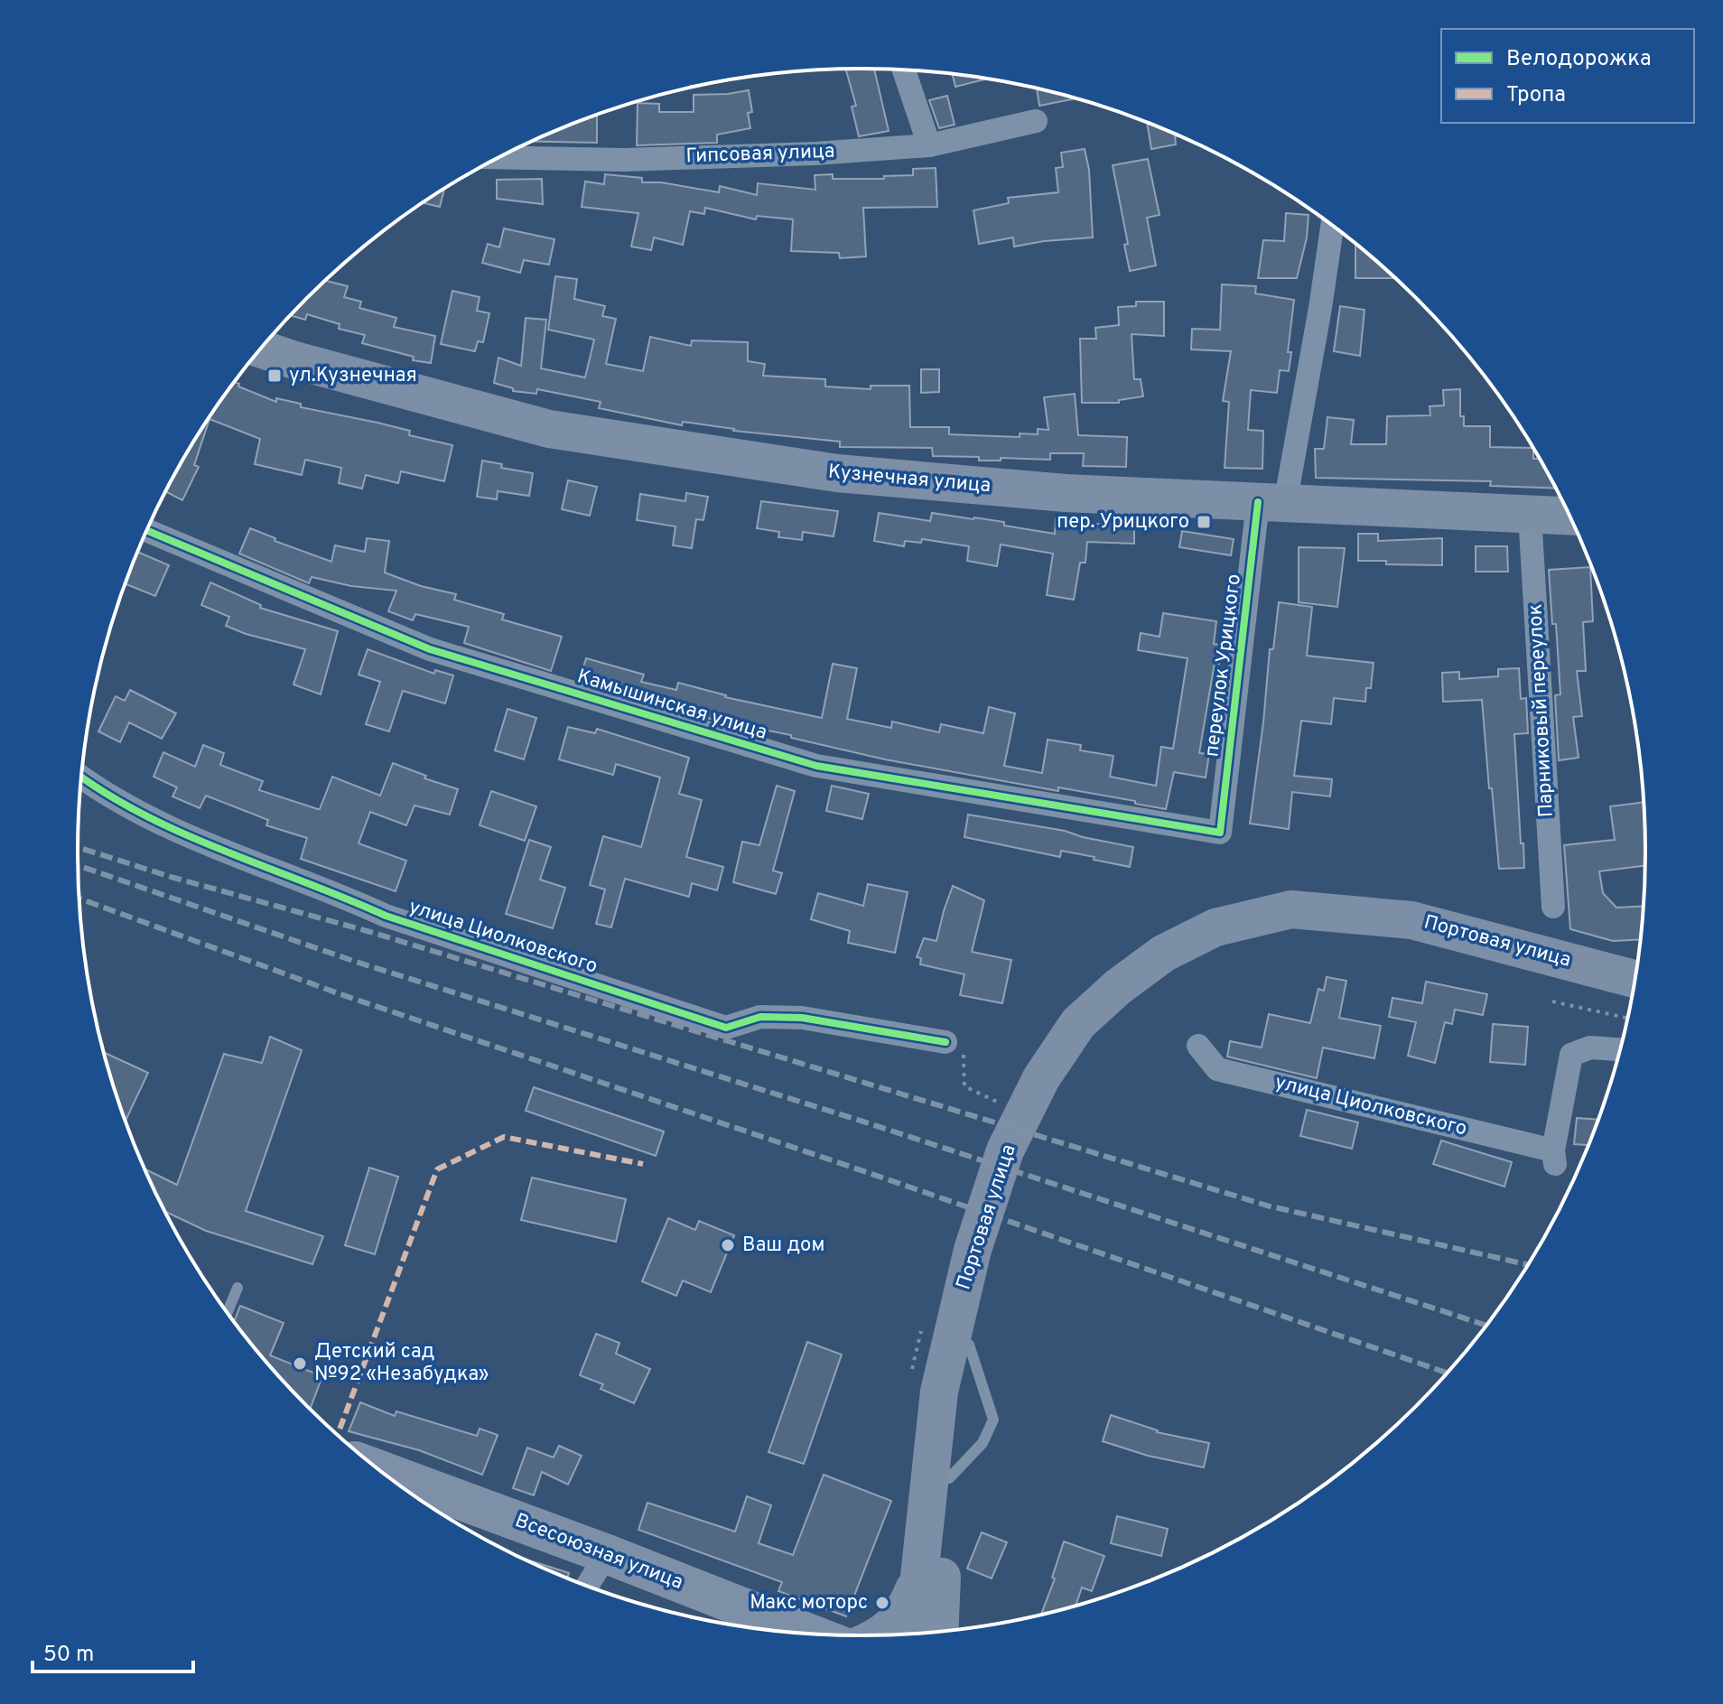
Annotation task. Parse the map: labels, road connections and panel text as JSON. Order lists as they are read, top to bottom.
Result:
{
  "streets": {
    "highway": ["Всесоюзная улица"],
    "main road": ["Кузнечная улица", "Портовая улица"],
    "street": [
      "Гипсовая улица",
      "переулок Урицкого",
      "Камышинская улица",
      "Парниковый переулок",
      "улица Циолковского"
    ]
  },
  "crossings": [
    ["Кузнечная улица", "переулок Урицкого"],
    ["Кузнечная улица", "Парниковый переулок"],
    ["переулок Урицкого", "Камышинская улица"]
  ],
  "places": {
    "transit": ["ул.Кузнечная", "пер. Урицкого"],
    "other": ["Ваш дом", "Детский сад №92 «Незабудка»", "Макс моторс"]
  },
  "legend": ["Велодорожка", "Тропа"],
  "scale_bar": "50 m"
}
